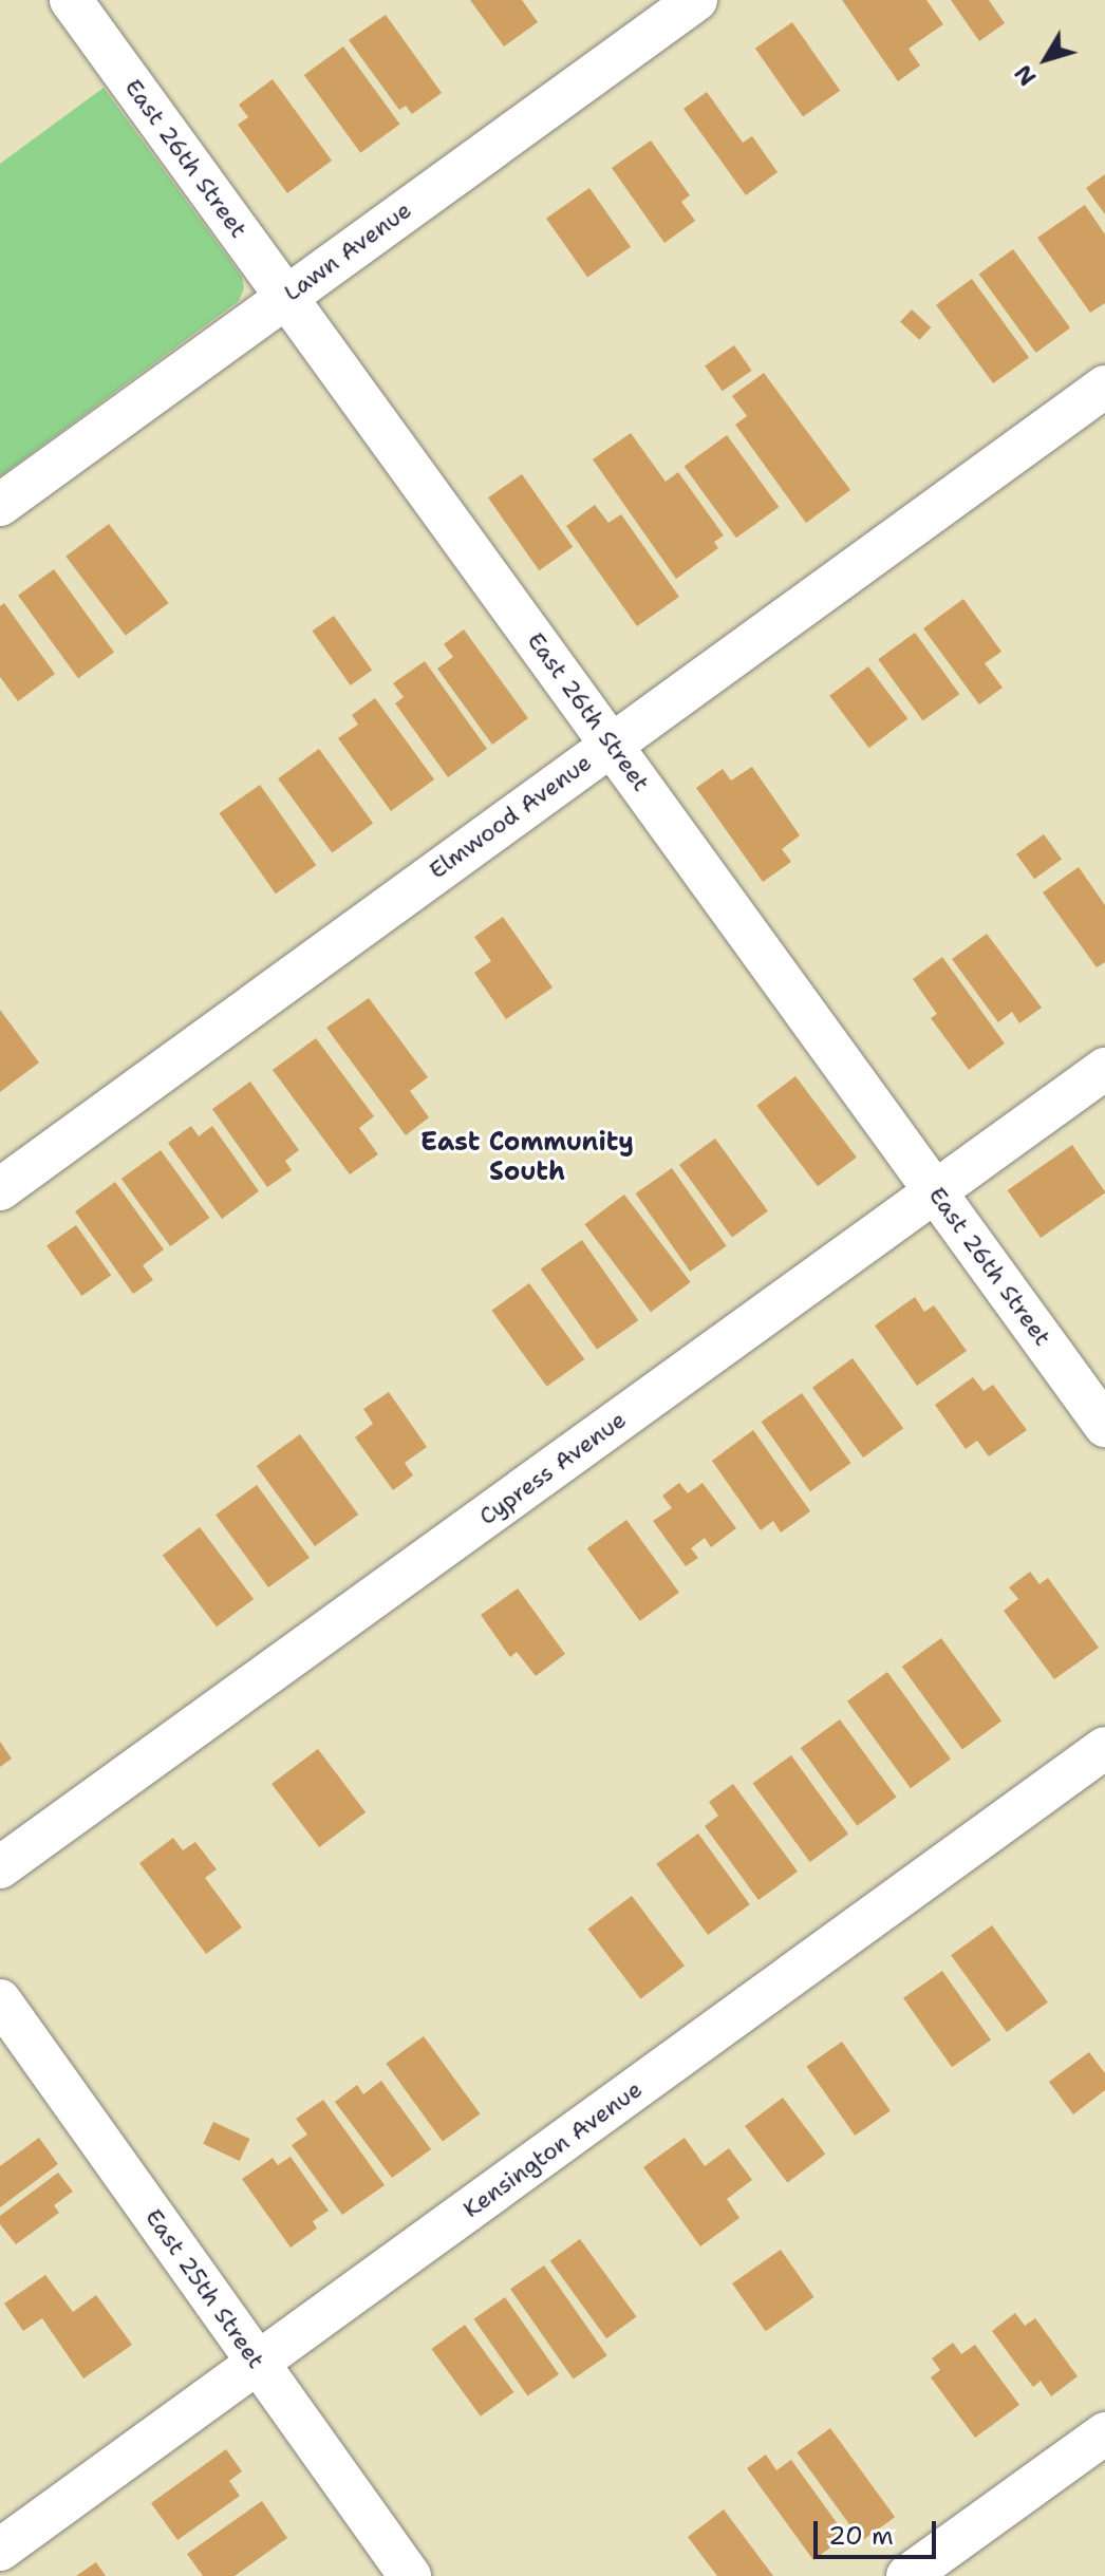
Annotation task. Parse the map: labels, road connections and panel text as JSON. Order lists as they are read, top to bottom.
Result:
{
  "streets": {
    "street": [
      "East 26th Street",
      "Lawn Avenue",
      "Elmwood Avenue",
      "Cypress Avenue",
      "Kensington Avenue",
      "East 25th Street"
    ]
  },
  "crossings": [
    ["East 26th Street", "Lawn Avenue"],
    ["East 26th Street", "Elmwood Avenue"],
    ["East 26th Street", "Cypress Avenue"],
    ["Kensington Avenue", "East 25th Street"]
  ],
  "districts": ["East Community South"],
  "scale_bar": "20 m",
  "north": "bottom left"
}
